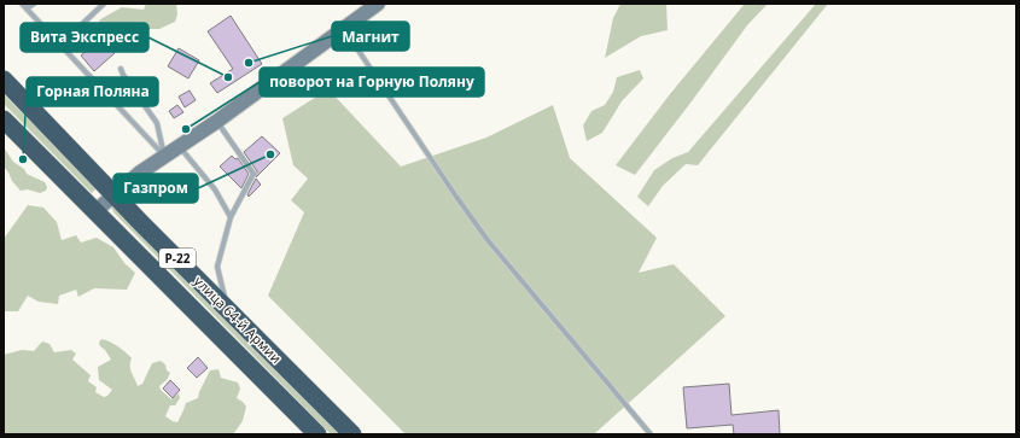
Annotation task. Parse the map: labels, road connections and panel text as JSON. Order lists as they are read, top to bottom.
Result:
{
  "streets": {
    "highway": ["Р-22", "улица 64-й Армии"]
  },
  "places": [
    "Магнит",
    "Вита Экспресс",
    "поворот на Горную Поляну",
    "Газпром",
    "Горная Поляна"
  ]
}
